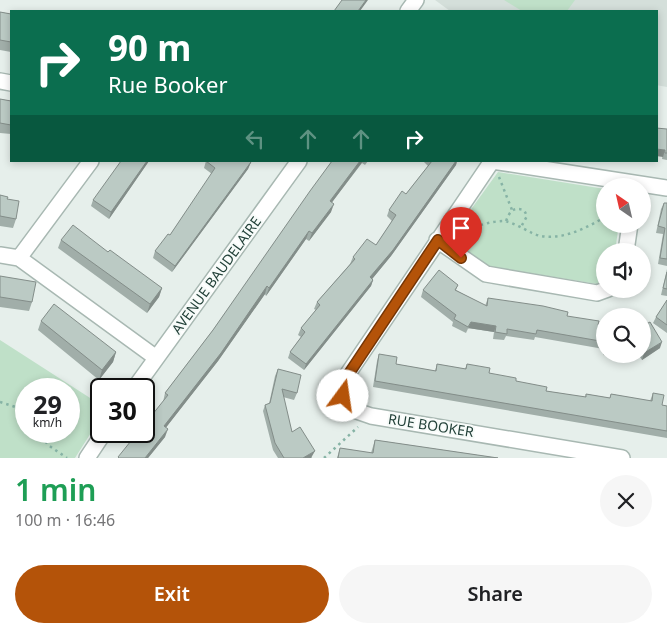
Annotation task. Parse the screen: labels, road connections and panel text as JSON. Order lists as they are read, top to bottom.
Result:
{
  "streets": {
    "street": ["AVENUE BAUDELAIRE", "RUE BOOKER"]
  },
  "north": "top left",
  "page": {
    "turn": ["90 m", "Rue Booker"],
    "speed": "29 km/h",
    "limit": "30",
    "heading": ["1 min", "100 m · 16:46"],
    "buttons": ["Exit", "Share"]
  }
}
